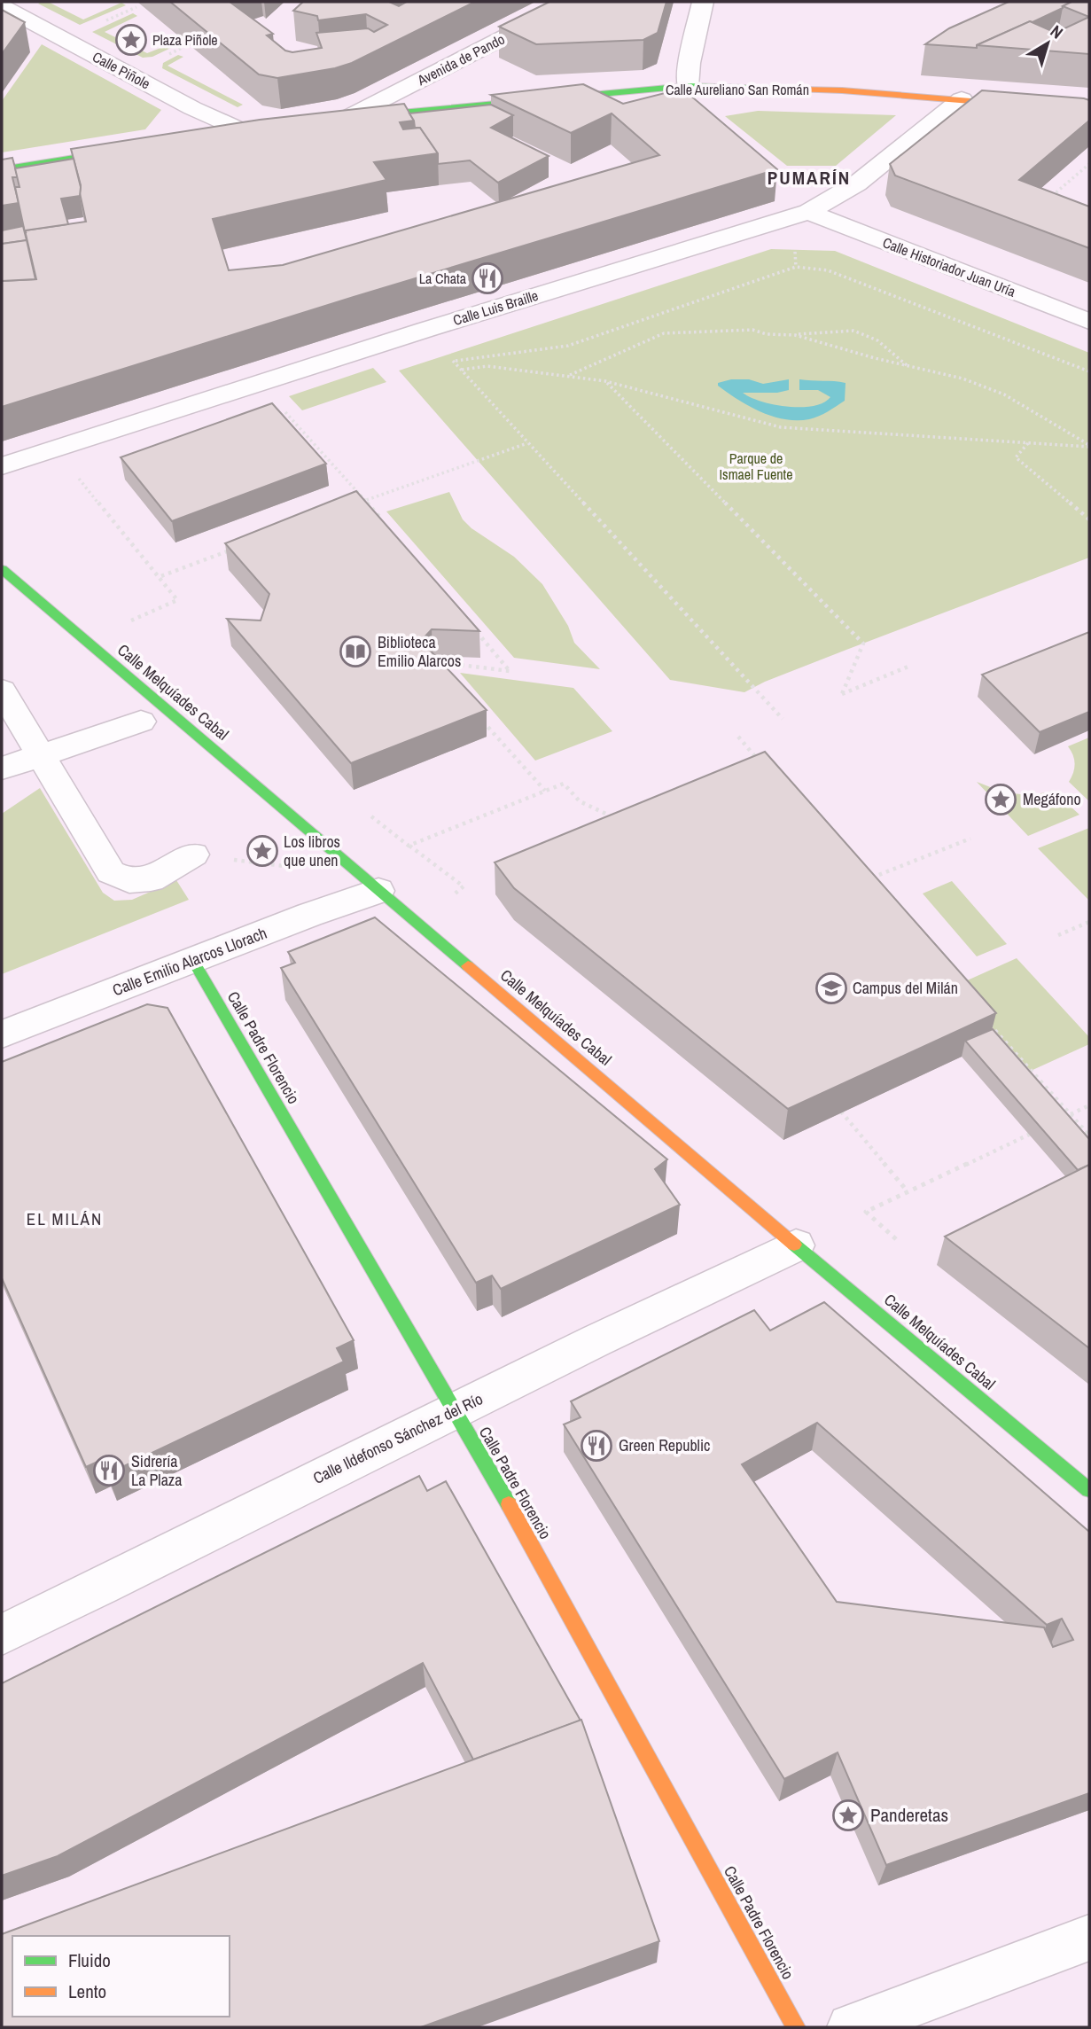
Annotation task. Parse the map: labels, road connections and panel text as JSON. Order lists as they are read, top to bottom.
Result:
{
  "streets": {
    "street": [
      "Avenida de Pando",
      "Calle Piñole",
      "Calle Aureliano San Román",
      "Calle Historiador Juan Uría",
      "Calle Luis Braille",
      "Calle Melquíades Cabal",
      "Calle Emilio Alarcos Llorach",
      "Calle Padre Florencio",
      "Calle Ildefonso Sánchez del Río"
    ]
  },
  "crossings": [
    ["Avenida de Pando", "Calle Aureliano San Román"],
    ["Calle Aureliano San Román", "Calle Luis Braille"],
    ["Calle Historiador Juan Uría", "Calle Luis Braille"],
    ["Calle Melquíades Cabal", "Calle Emilio Alarcos Llorach"],
    ["Calle Melquíades Cabal", "Calle Ildefonso Sánchez del Río"],
    ["Calle Emilio Alarcos Llorach", "Calle Padre Florencio"],
    ["Calle Padre Florencio", "Calle Ildefonso Sánchez del Río"]
  ],
  "districts": ["PUMARÍN", "EL MILÁN"],
  "parks": ["Parque de Ismael Fuente"],
  "places": {
    "place": [
      "Plaza Piñole",
      "Megáfono",
      "Los libros que unen",
      "Panderetas"
    ],
    "restaurant": ["La Chata", "Green Republic", "Sidrería La Plaza"],
    "library": ["Biblioteca Emilio Alarcos"],
    "school or university": ["Campus del Milán"]
  },
  "legend": ["Fluido", "Lento"],
  "north": "top right"
}
